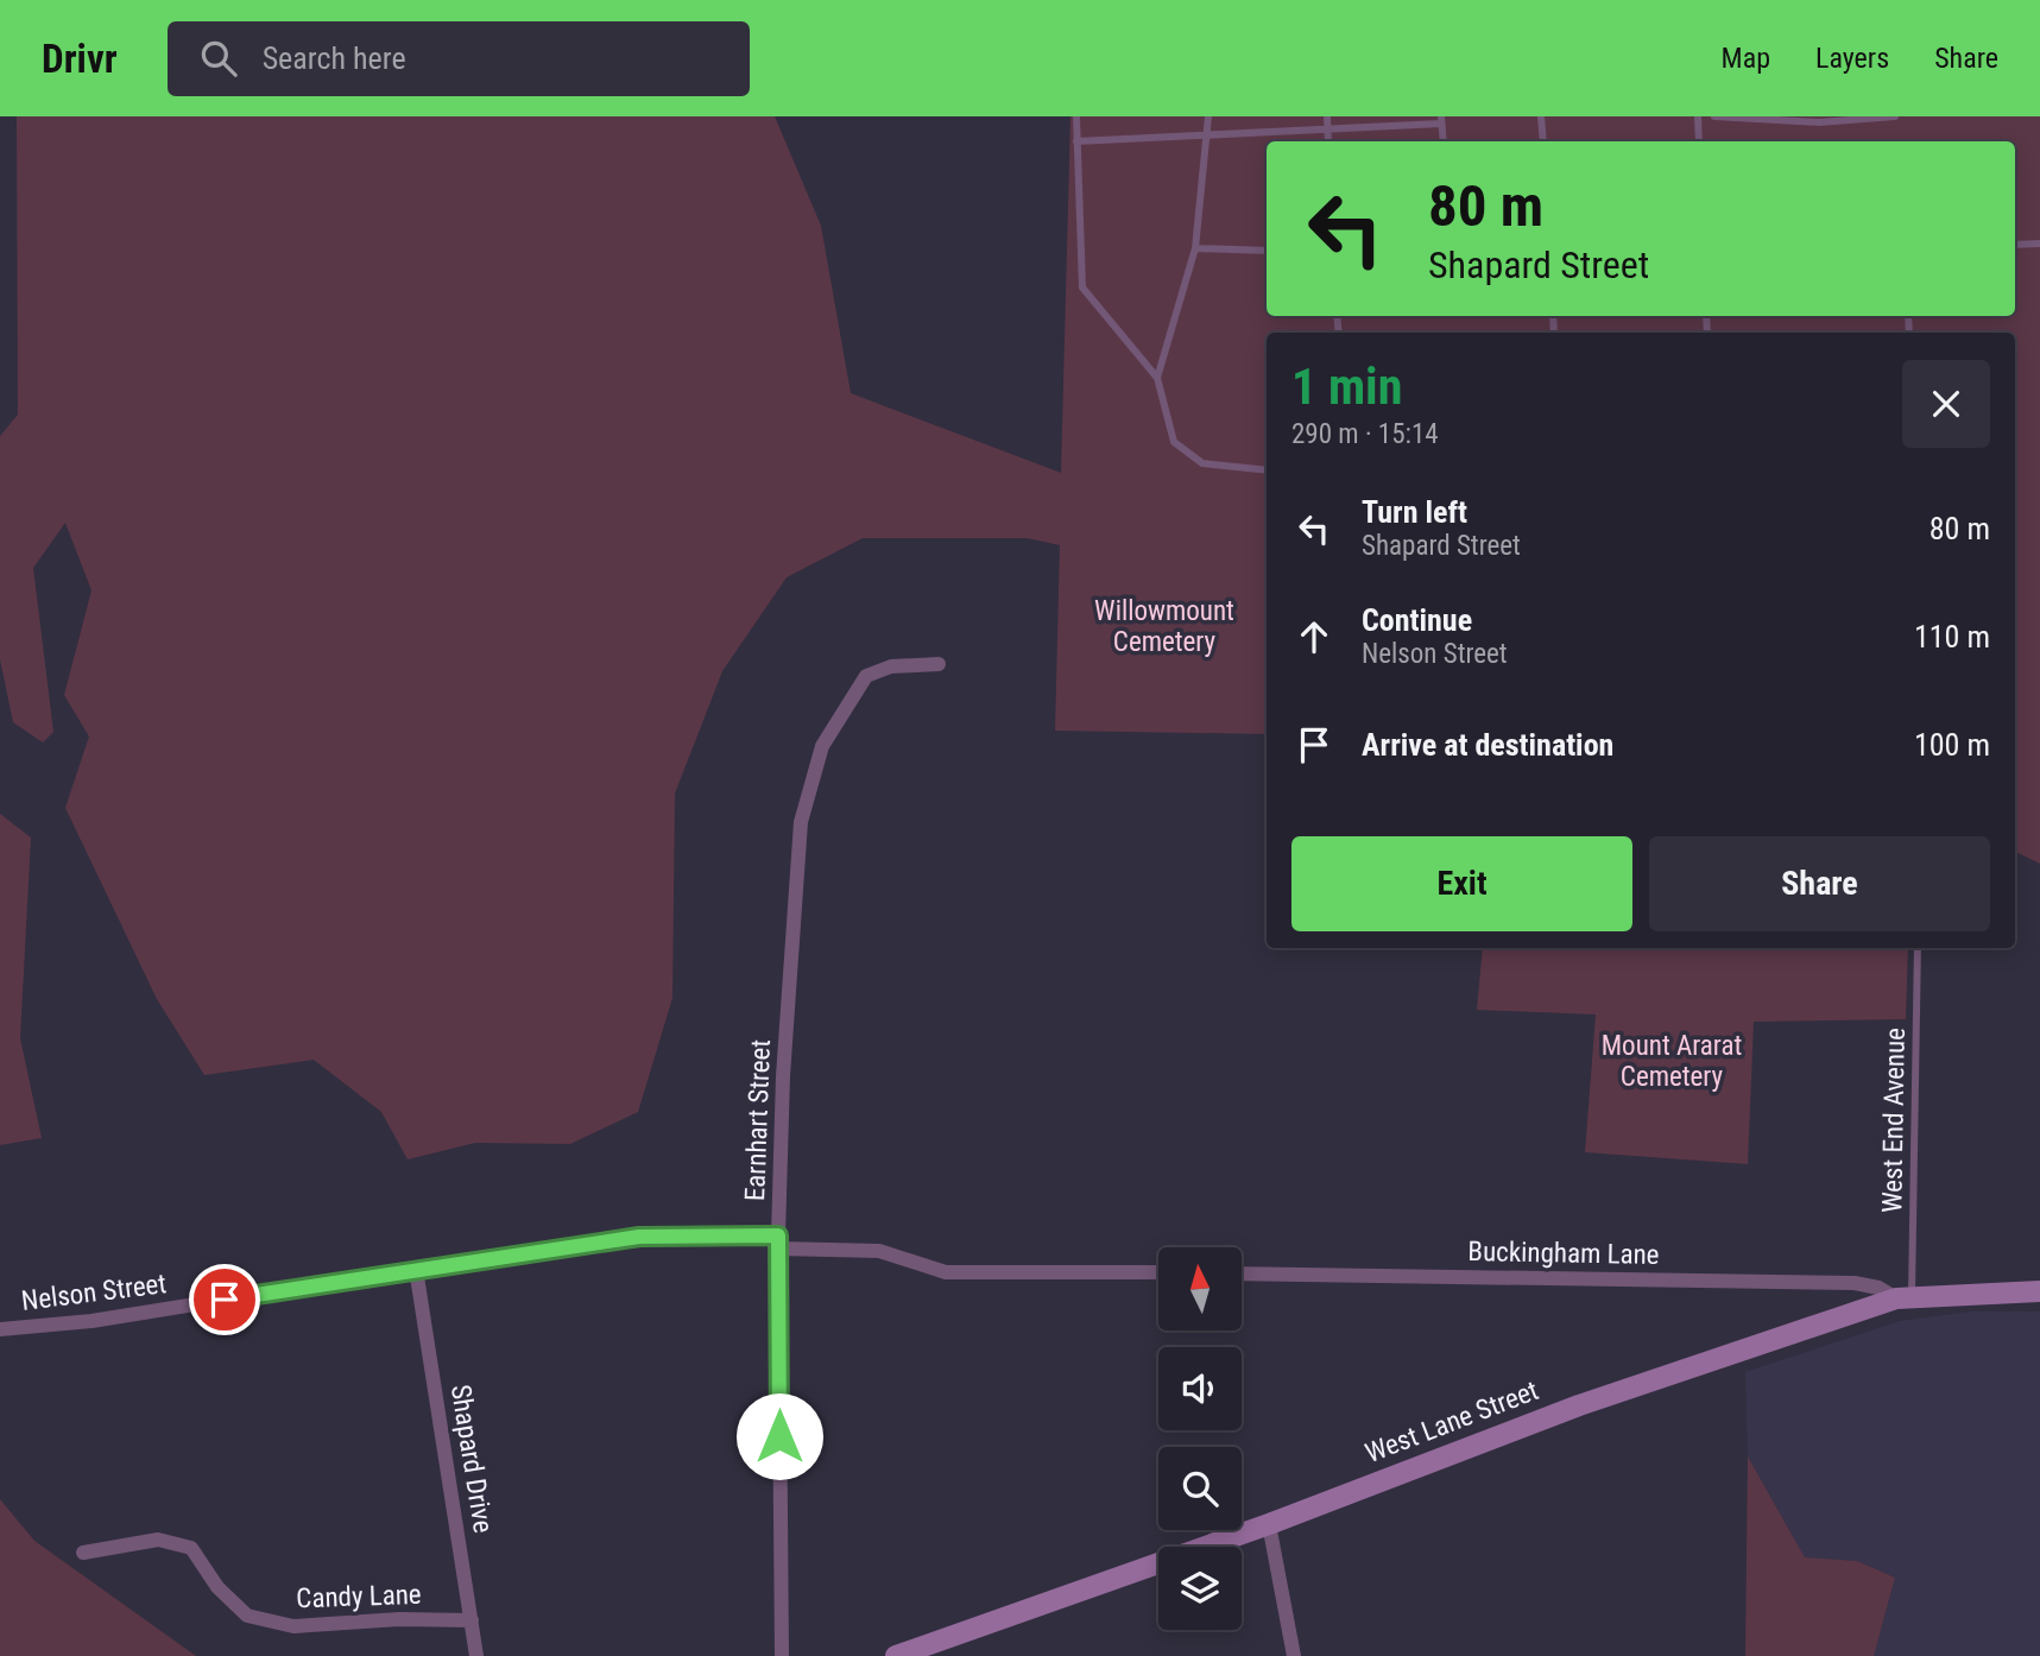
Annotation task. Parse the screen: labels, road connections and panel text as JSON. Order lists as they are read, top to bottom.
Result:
{
  "streets": {
    "street": [
      "Earnhart Street",
      "Buckingham Lane",
      "Nelson Street",
      "West Lane Street",
      "Shapard Drive",
      "Candy Lane"
    ],
    "lane": ["West End Avenue"]
  },
  "crossings": [
    ["Earnhart Street", "Nelson Street"],
    ["West End Avenue", "Buckingham Lane"],
    ["West End Avenue", "West Lane Street"],
    ["Buckingham Lane", "West Lane Street"],
    ["Nelson Street", "Shapard Drive"],
    ["Shapard Drive", "Candy Lane"]
  ],
  "parks": ["Willowmount Cemetery", "Mount Ararat Cemetery"],
  "north": "top",
  "page": {
    "header": "Drivr",
    "search": "Search here",
    "nav": ["Map", "Layers", "Share"],
    "turn": ["80 m", "Shapard Street"],
    "heading": ["1 min", "290 m · 15:14"],
    "list": [
      {
        "name": "Turn left",
        "note": "Shapard Street",
        "value": "80 m"
      },
      {
        "name": "Continue",
        "note": "Nelson Street",
        "value": "110 m"
      },
      {
        "name": "Arrive at destination",
        "value": "100 m"
      }
    ],
    "buttons": ["Exit", "Share"]
  }
}
